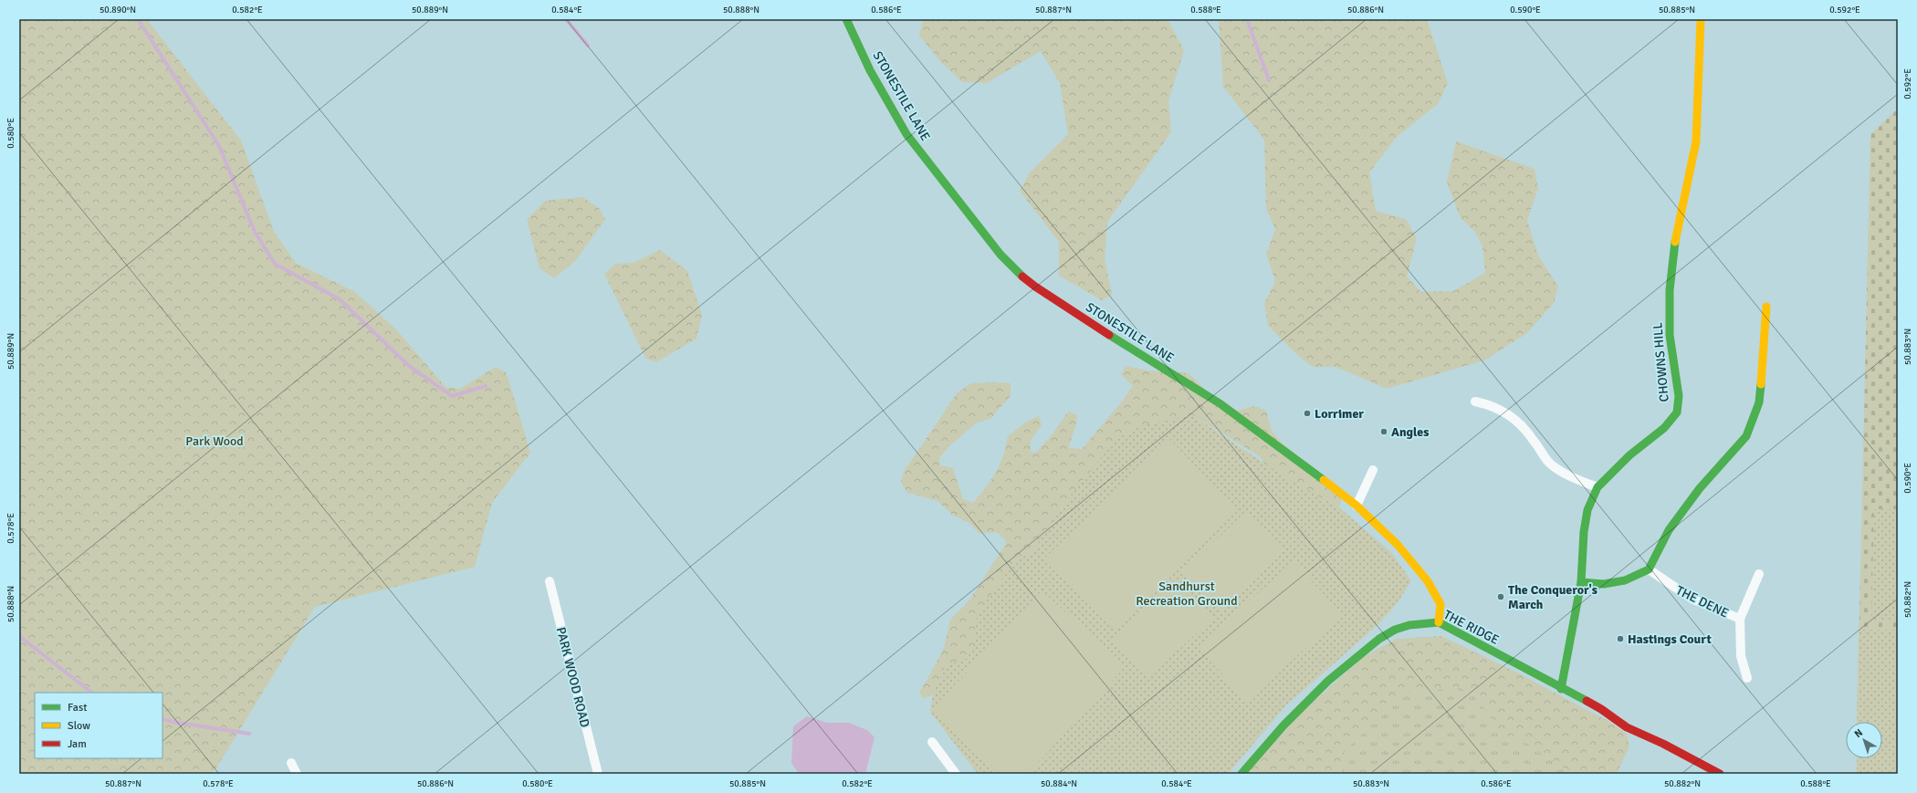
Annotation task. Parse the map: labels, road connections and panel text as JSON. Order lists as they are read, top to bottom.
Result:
{
  "streets": {
    "street": [
      "STONESTILE LANE",
      "CHOWNS HILL",
      "THE DENE",
      "THE RIDGE",
      "PARK WOOD ROAD"
    ]
  },
  "crossings": [
    ["STONESTILE LANE", "THE RIDGE"],
    ["CHOWNS HILL", "THE RIDGE"]
  ],
  "parks": ["Park Wood", "Sandhurst Recreation Ground"],
  "places": [
    "Lorrimer",
    "Angles",
    "The Conqueror's March",
    "Hastings Court"
  ],
  "legend": ["Fast", "Slow", "Jam"],
  "north": "top left",
  "coordinates": [
    "50.890°N",
    "0.582°E",
    "50.889°N",
    "0.584°E",
    "50.888°N",
    "0.586°E",
    "50.887°N",
    "0.588°E",
    "50.886°N",
    "0.590°E",
    "50.885°N",
    "0.592°E",
    "0.580°E",
    "50.883°N",
    "0.578°E",
    "50.882°N",
    "50.884°N"
  ]
}
